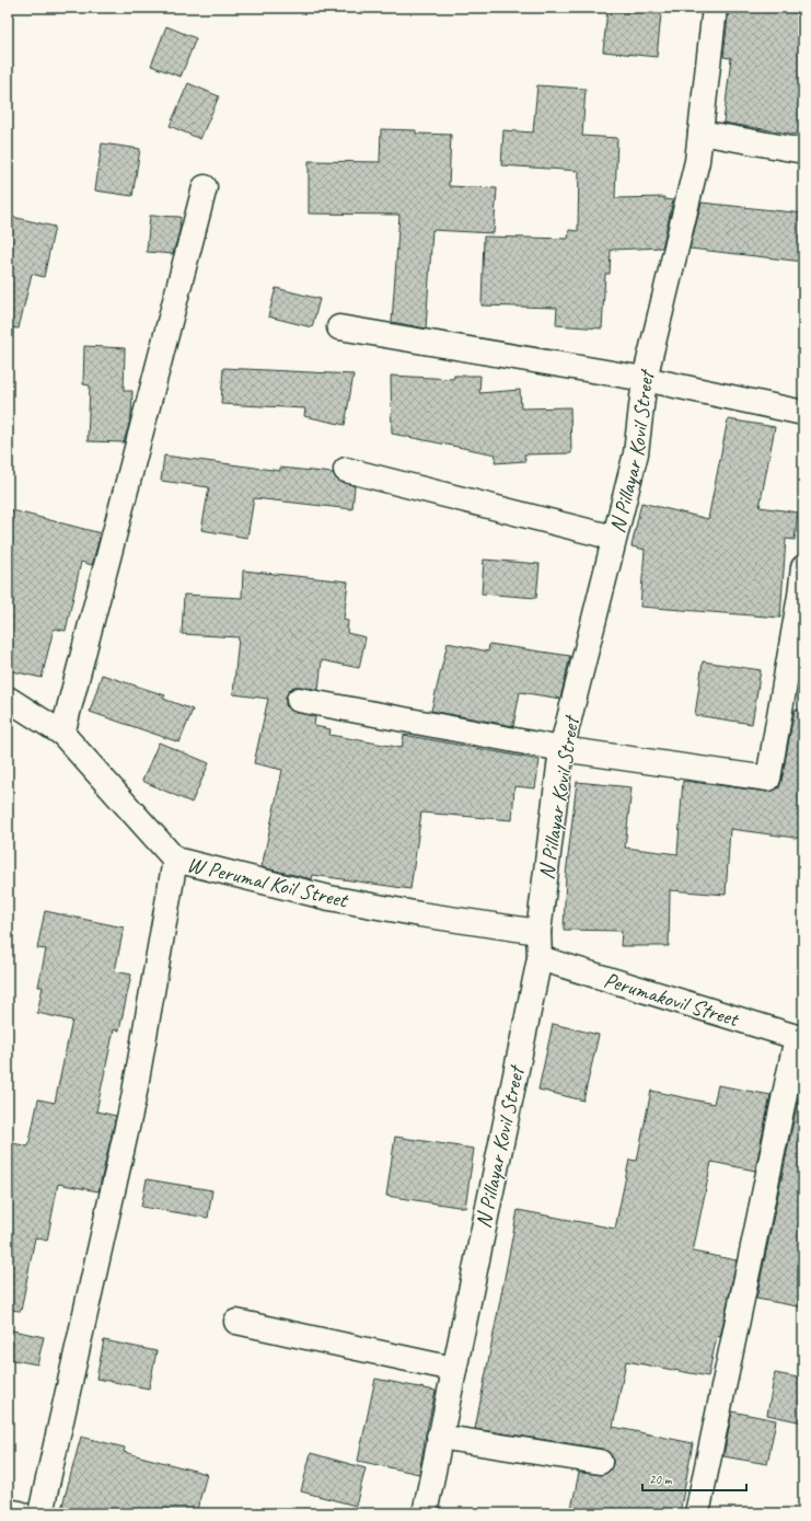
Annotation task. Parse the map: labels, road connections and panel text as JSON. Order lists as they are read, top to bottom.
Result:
{
  "streets": {
    "street": ["N Pillayar Kovil Street", "W Perumal Koil Street", "Perumakovil Street"]
  },
  "crossings": [
    ["N Pillayar Kovil Street", "W Perumal Koil Street"],
    ["N Pillayar Kovil Street", "Perumakovil Street"]
  ],
  "scale_bar": "20 m"
}
